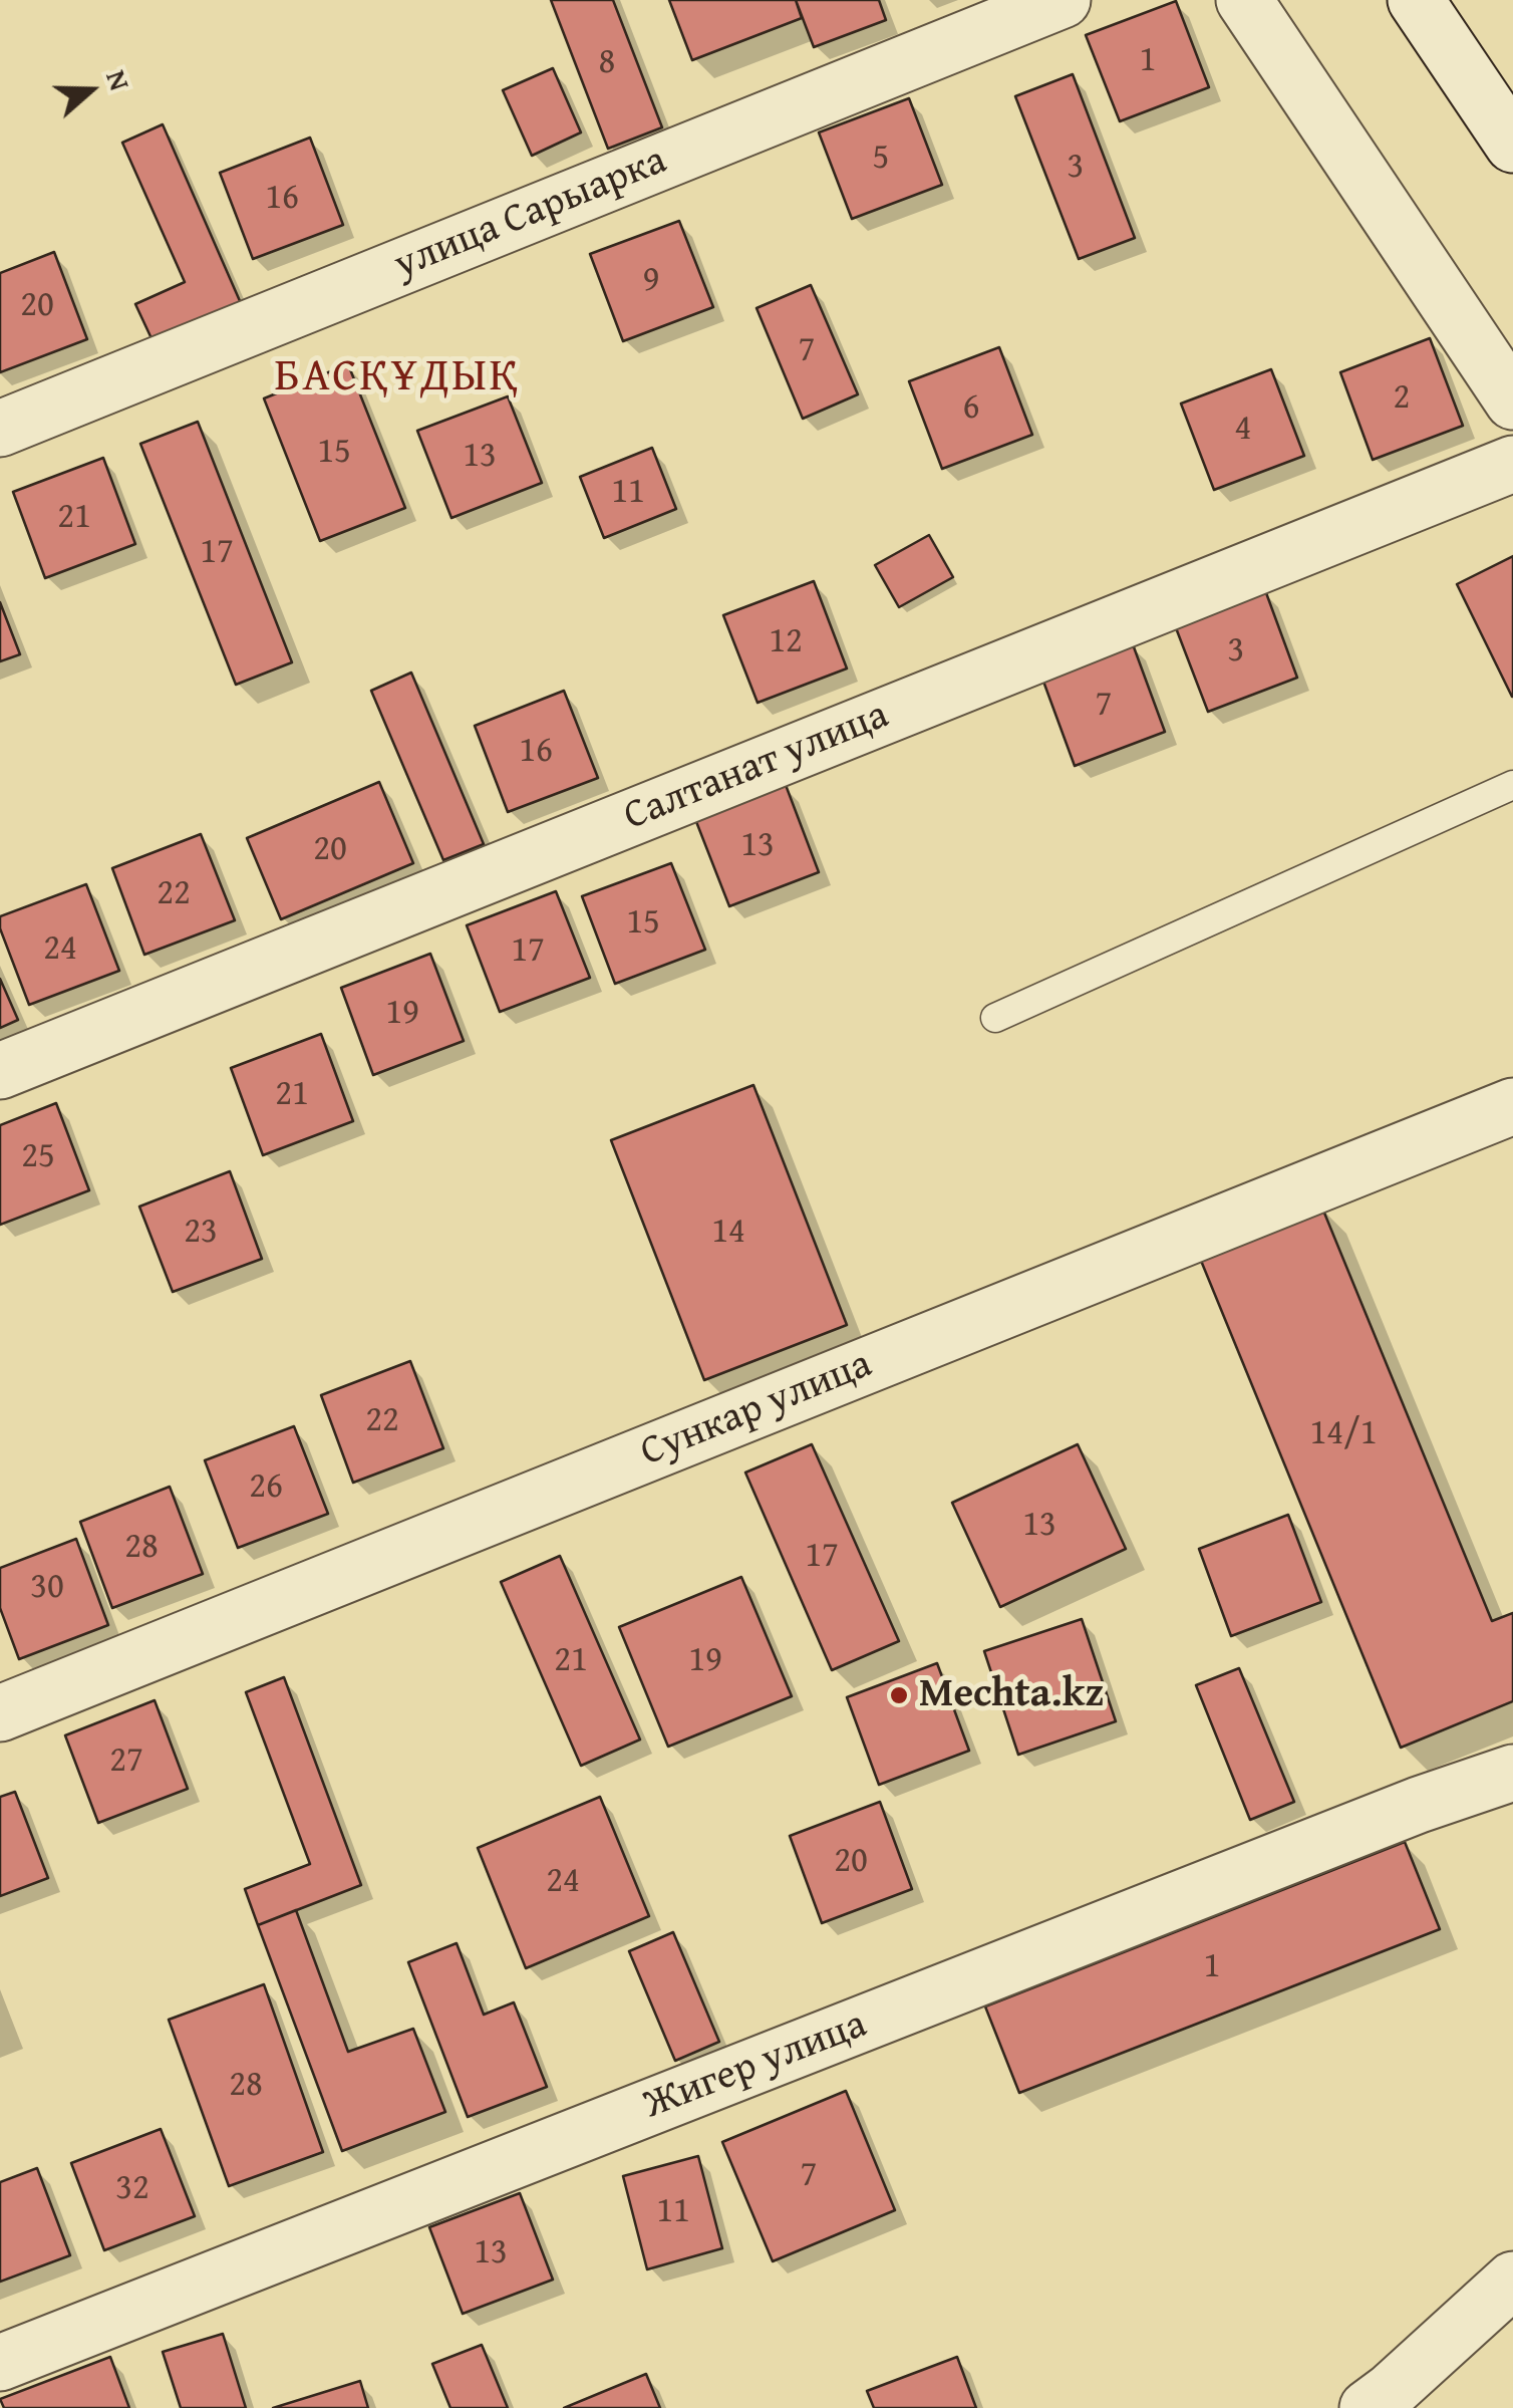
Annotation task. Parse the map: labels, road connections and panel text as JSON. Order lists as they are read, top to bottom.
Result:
{
  "streets": {
    "street": [
      "улица Сарыарка",
      "Салтанат улица",
      "Сункар улица",
      "Жигер улица"
    ]
  },
  "districts": ["БАСҚҰДЫҚ"],
  "places": ["Mechta.kz"],
  "house_numbers": [
    "1",
    "8",
    "5",
    "3",
    "16",
    "9",
    "20",
    "7",
    "2",
    "6",
    "4",
    "15",
    "13",
    "11",
    "21",
    "17",
    "12",
    "3",
    "7",
    "16",
    "13",
    "20",
    "22",
    "15",
    "24",
    "17",
    "19",
    "21",
    "25",
    "23",
    "14",
    "22",
    "14/1",
    "26",
    "13",
    "28",
    "17",
    "30",
    "21",
    "19",
    "27",
    "20",
    "24",
    "1",
    "28",
    "7",
    "32",
    "11",
    "13"
  ],
  "north": "right"
}
